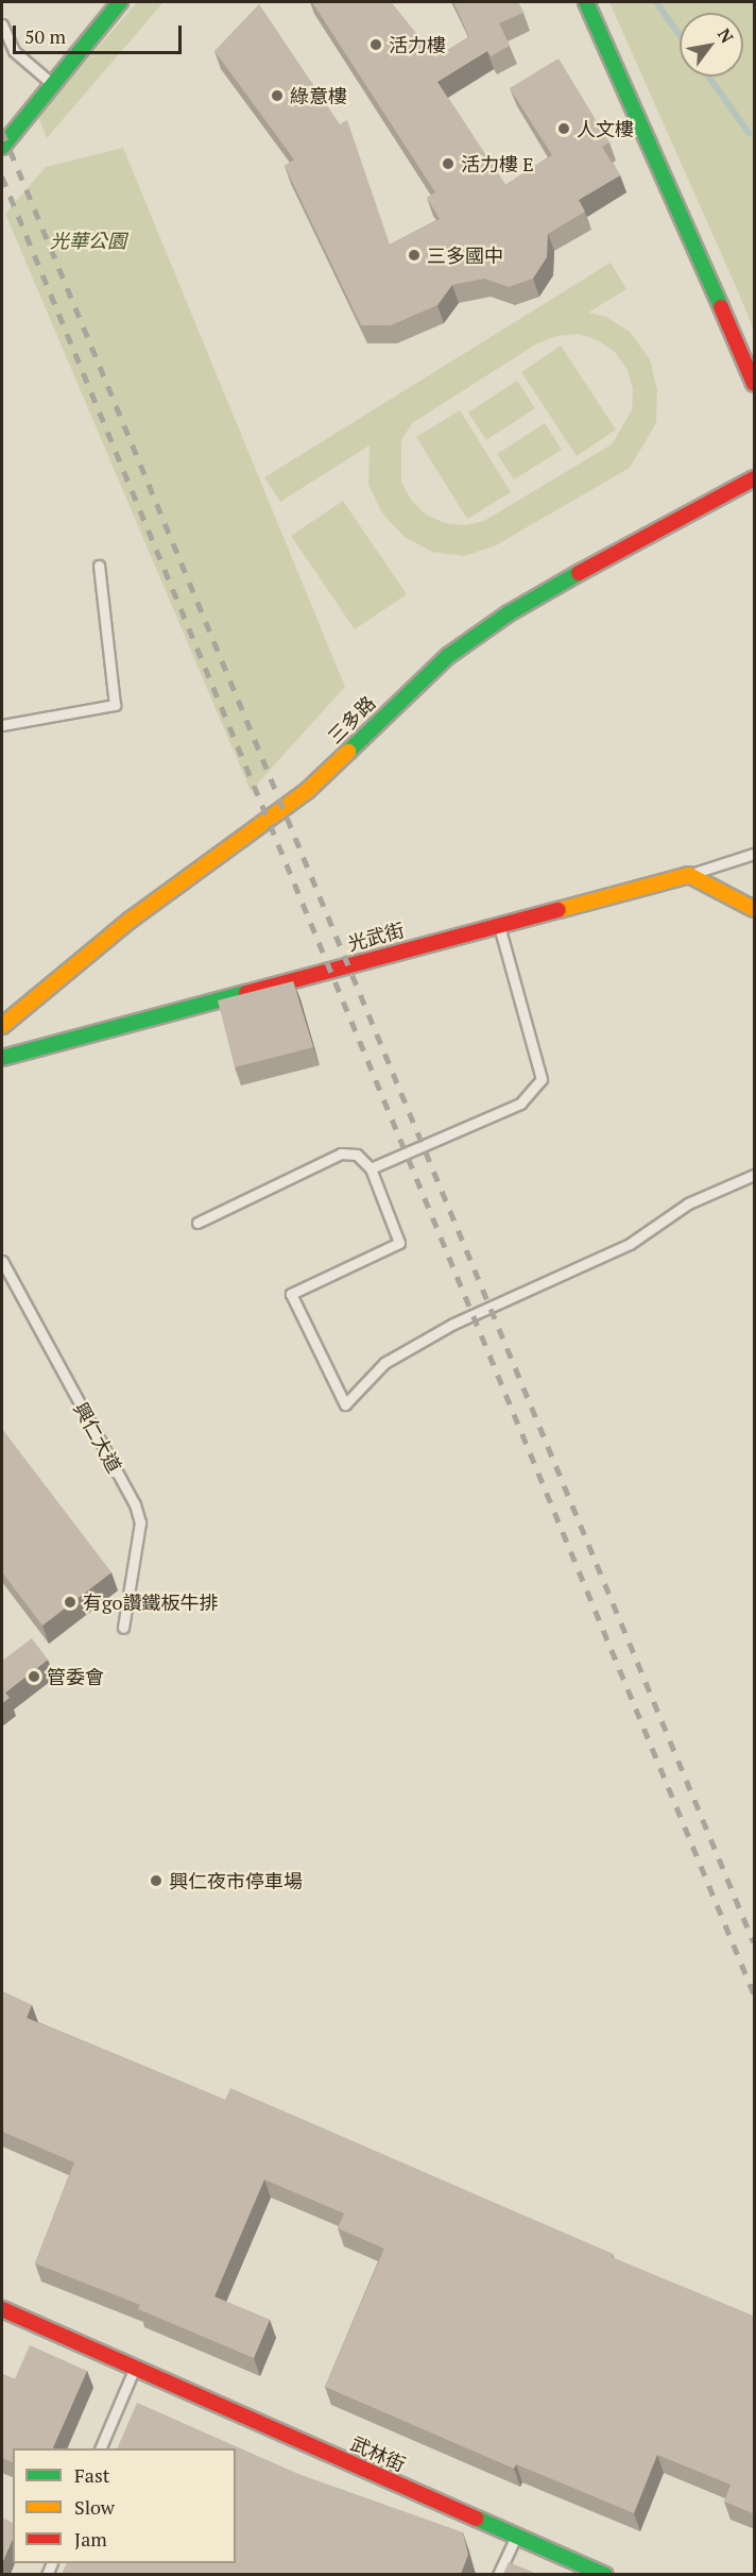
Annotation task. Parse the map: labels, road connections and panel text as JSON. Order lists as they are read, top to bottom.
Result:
{
  "streets": {
    "street": ["三多路", "光武街", "武林街"],
    "lane": ["興仁大道"]
  },
  "parks": ["光華公園"],
  "places": [
    "活力樓",
    "綠意樓",
    "人文樓",
    "活力樓 E",
    "三多國中",
    "有go讚鐵板牛排",
    "管委會",
    "興仁夜市停車場"
  ],
  "legend": ["Fast", "Slow", "Jam"],
  "scale_bar": "50 m",
  "north": "top right"
}
